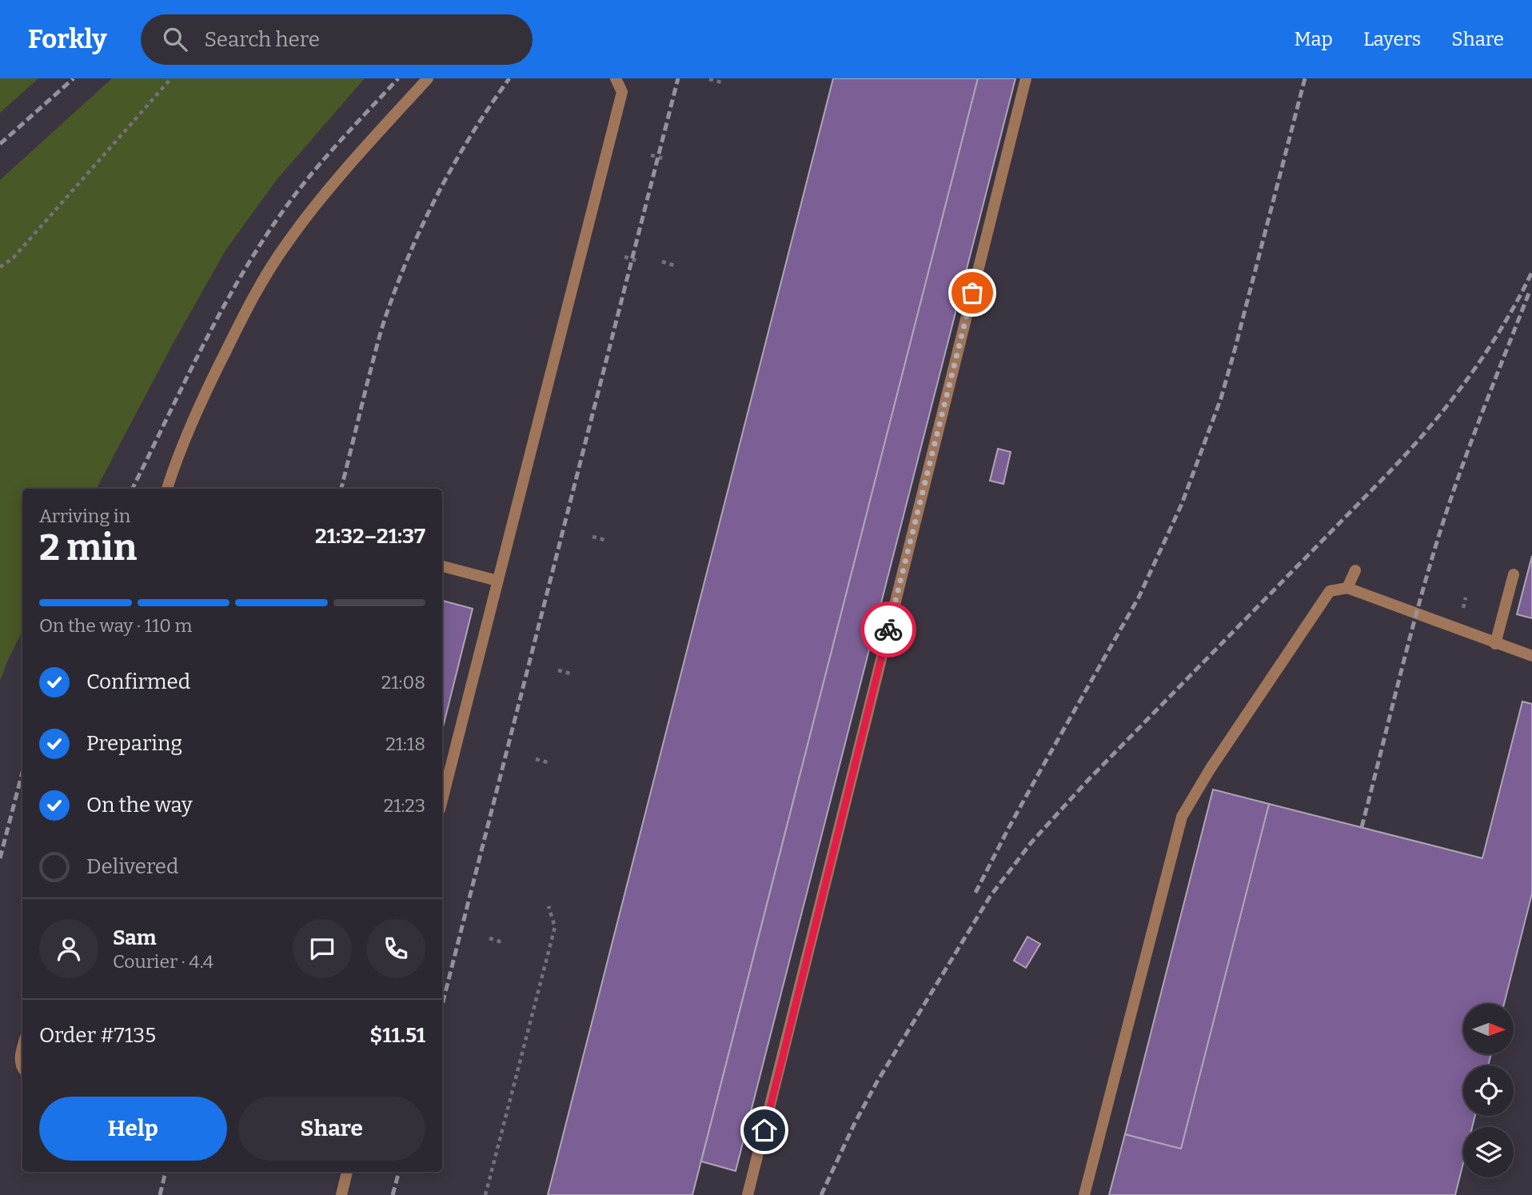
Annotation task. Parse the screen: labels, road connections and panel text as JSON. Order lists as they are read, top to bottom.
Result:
{
  "north": "right",
  "page": {
    "header": "Forkly",
    "search": "Search here",
    "nav": ["Map", "Layers", "Share"],
    "heading": ["2 min", "Arriving in", "21:32–21:37"],
    "panel": [
      "Sam",
      "Courier · 4.4",
      "Order #7135",
      "$11.51"
    ],
    "bar": "On the way · 110 m",
    "list": [
      ["Confirmed", "21:08"],
      ["Preparing", "21:18"],
      ["On the way", "21:23"],
      "Delivered"
    ],
    "buttons": ["Help", "Share"]
  }
}
